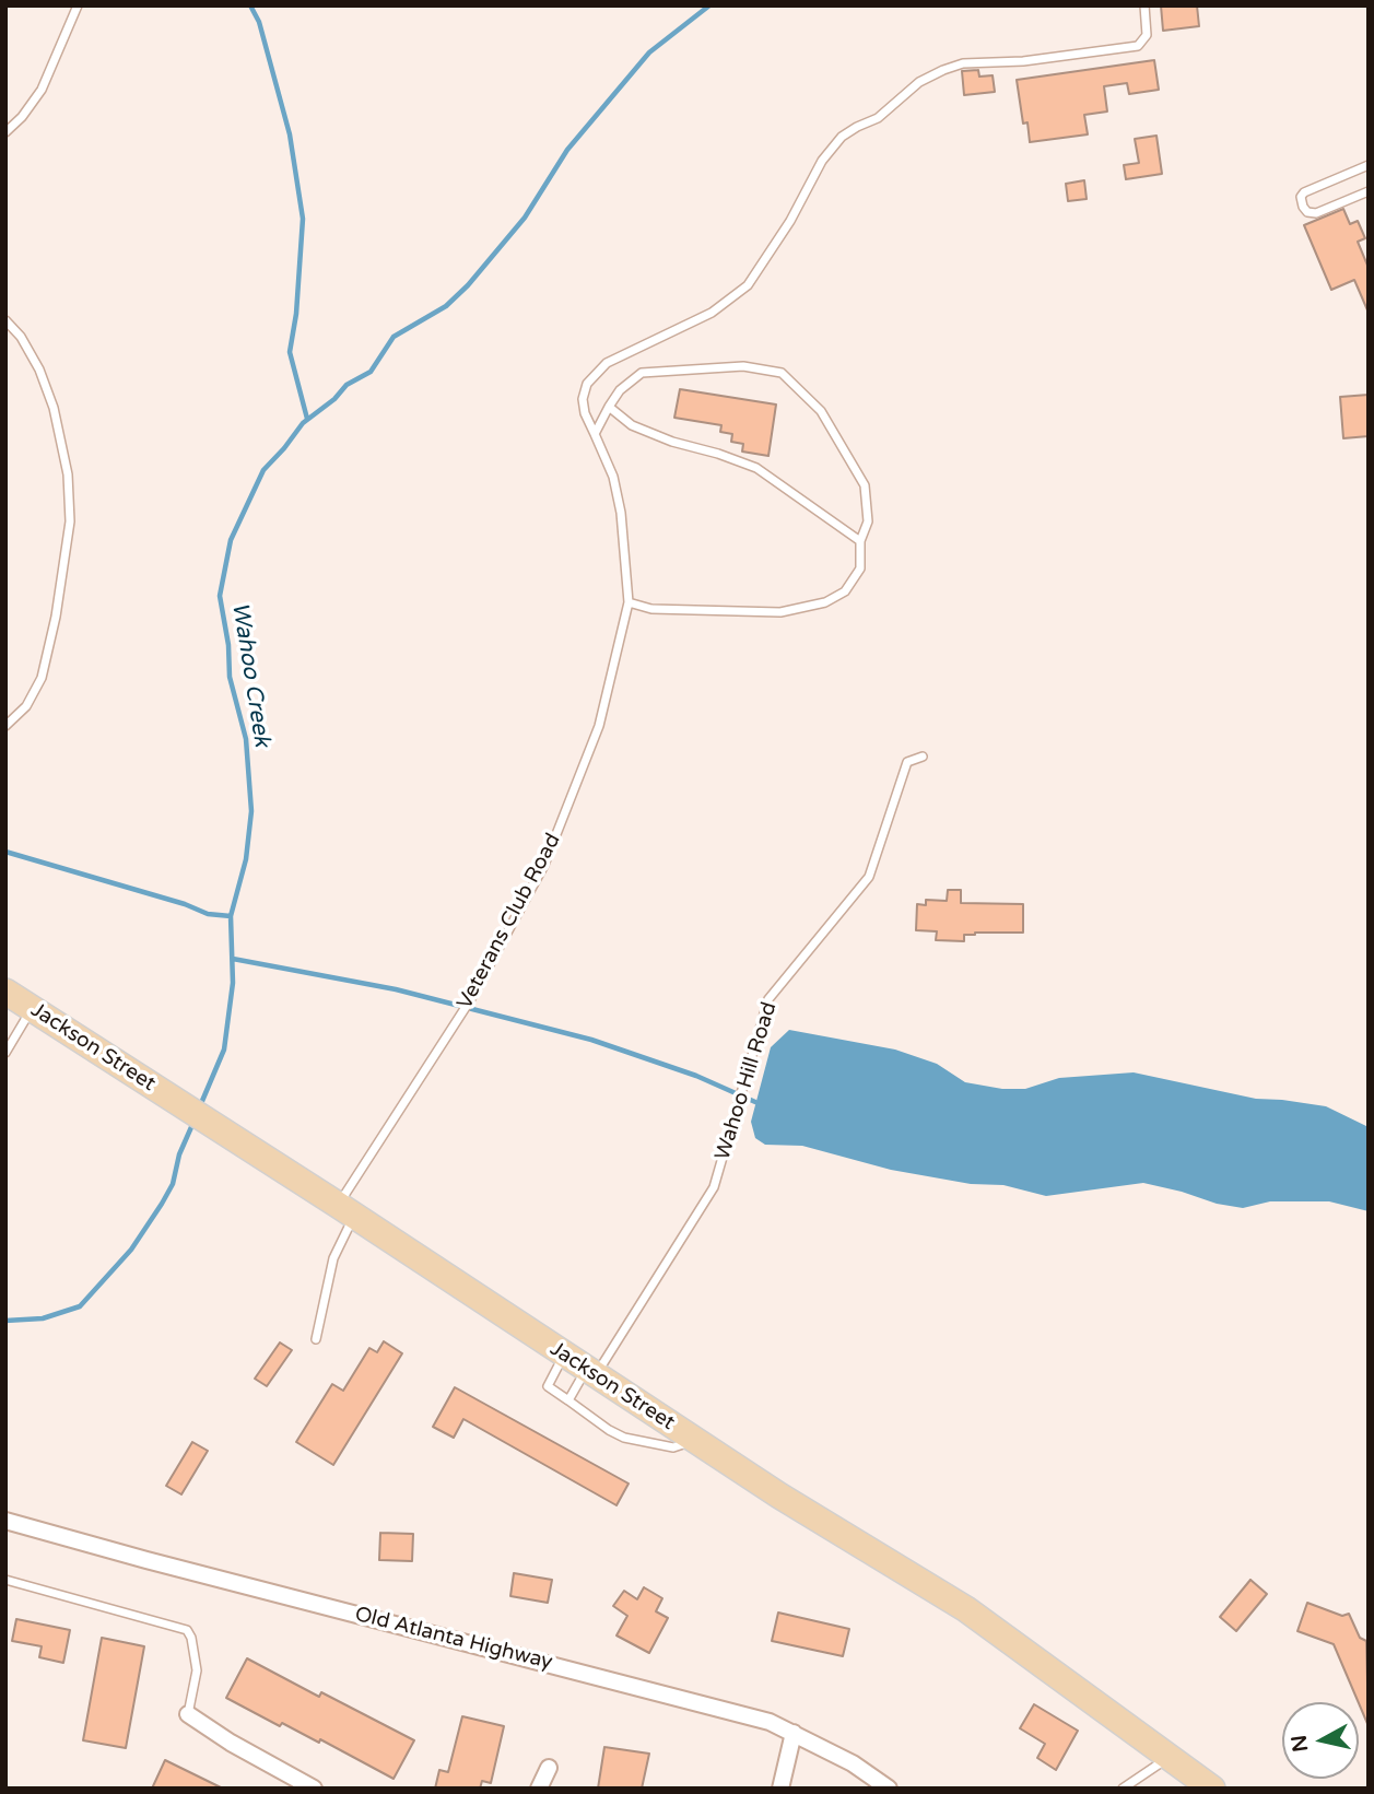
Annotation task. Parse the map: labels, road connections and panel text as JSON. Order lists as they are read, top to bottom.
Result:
{
  "streets": {
    "main road": ["Jackson Street"],
    "street": ["Old Atlanta Highway"],
    "lane": ["Veterans Club Road", "Wahoo Hill Road"]
  },
  "crossings": [
    ["Veterans Club Road", "Jackson Street"],
    ["Jackson Street", "Wahoo Hill Road"]
  ],
  "water": ["Wahoo Creek"],
  "north": "left"
}
